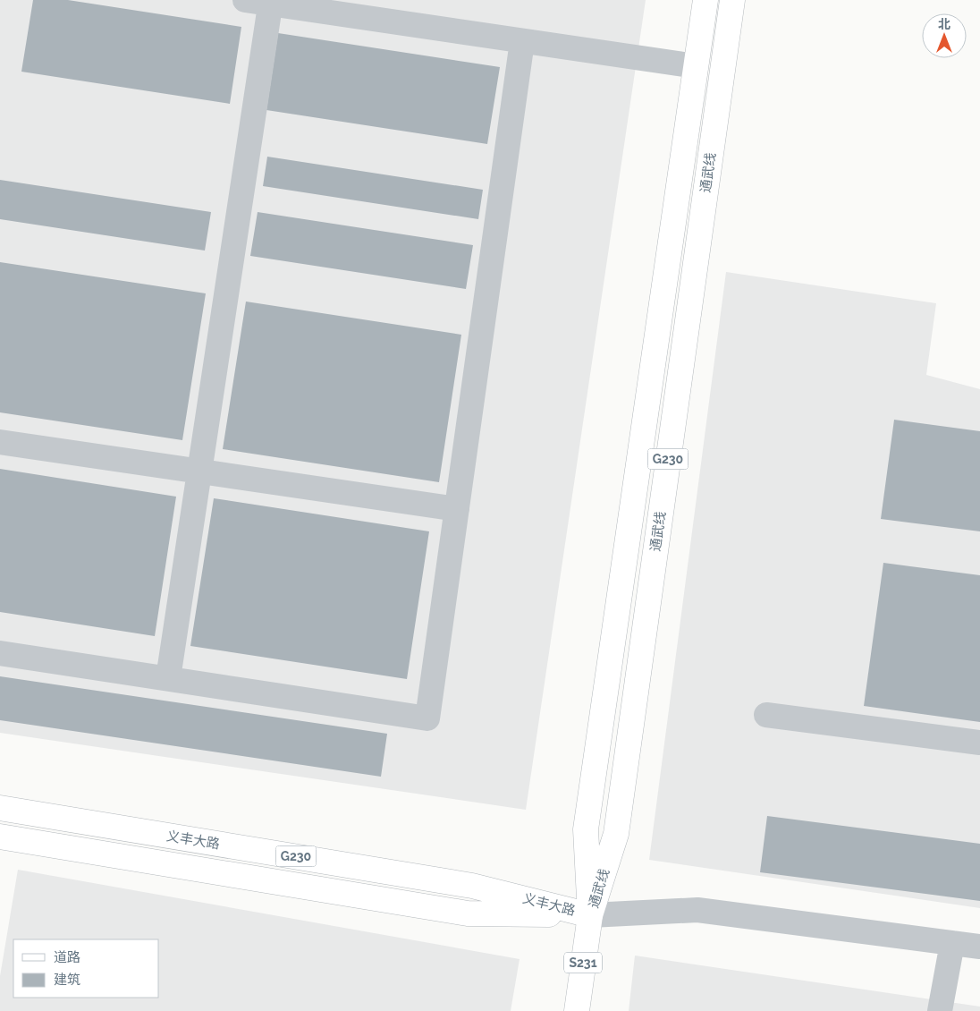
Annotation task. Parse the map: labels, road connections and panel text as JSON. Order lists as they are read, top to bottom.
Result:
{
  "streets": {
    "main road": [
      "通武线",
      "G230",
      "义丰大路",
      "S231"
    ]
  },
  "crossings": [
    ["通武线", "义丰大路"],
    ["通武线", "S231"],
    ["义丰大路", "S231"]
  ],
  "legend": ["道路", "建筑"],
  "north": "top"
}
